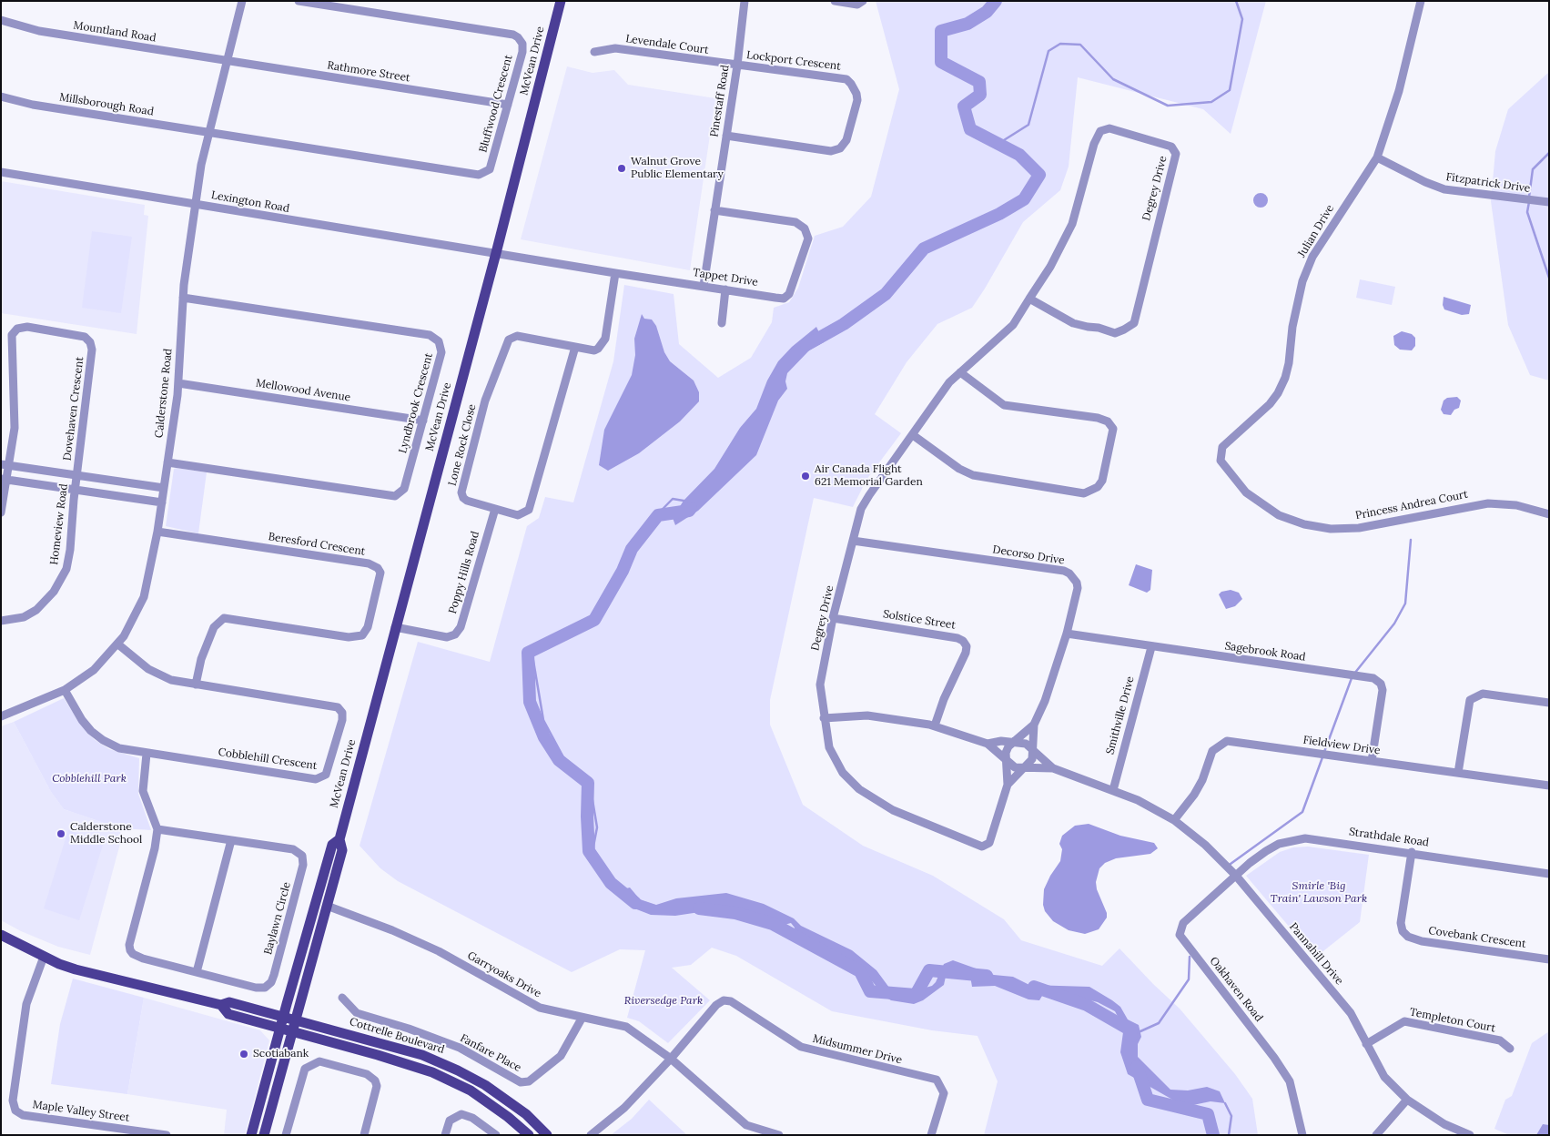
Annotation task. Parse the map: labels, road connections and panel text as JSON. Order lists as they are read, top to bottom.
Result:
{
  "streets": {
    "main road": ["McVean Drive", "Cottrelle Boulevard"],
    "street": [
      "Mountland Road",
      "Levendale Court",
      "Lockport Crescent",
      "Rathmore Street",
      "Pinestaff Road",
      "Bluffwood Crescent",
      "Millsborough Road",
      "Fitzpatrick Drive",
      "Degrey Drive",
      "Lexington Road",
      "Julian Drive",
      "Tappet Drive",
      "Mellowood Avenue",
      "Calderstone Road",
      "Lyndbrook Crescent",
      "Dovehaven Crescent",
      "Lone Rock Close",
      "Princess Andrea Court",
      "Homeview Road",
      "Beresford Crescent",
      "Decorso Drive",
      "Poppy Hills Road",
      "Solstice Street",
      "Sagebrook Road",
      "Smithville Drive",
      "Fieldview Drive",
      "Cobblehill Crescent",
      "Strathdale Road",
      "Baylawn Circle",
      "Covebank Crescent",
      "Pannahill Drive",
      "Garryoaks Drive",
      "Oakhaven Road",
      "Templeton Court",
      "Midsummer Drive",
      "Fanfare Place",
      "Maple Valley Street"
    ]
  },
  "crossings": [
    ["Mountland Road", "Rathmore Street"],
    ["Mountland Road", "Calderstone Road"],
    ["Levendale Court", "Lockport Crescent"],
    ["Levendale Court", "Pinestaff Road"],
    ["McVean Drive", "Lexington Road"],
    ["McVean Drive", "Tappet Drive"],
    ["McVean Drive", "Poppy Hills Road"],
    ["McVean Drive", "Garryoaks Drive"],
    ["McVean Drive", "Cottrelle Boulevard"],
    ["Lockport Crescent", "Pinestaff Road"],
    ["Rathmore Street", "Bluffwood Crescent"],
    ["Rathmore Street", "Calderstone Road"],
    ["Pinestaff Road", "Tappet Drive"],
    ["Bluffwood Crescent", "Millsborough Road"],
    ["Bluffwood Crescent", "Calderstone Road"],
    ["Millsborough Road", "Calderstone Road"],
    ["Fitzpatrick Drive", "Julian Drive"],
    ["Degrey Drive", "Decorso Drive"],
    ["Degrey Drive", "Solstice Street"],
    ["Degrey Drive", "Pannahill Drive"],
    ["Lexington Road", "Tappet Drive"],
    ["Lexington Road", "Calderstone Road"],
    ["Julian Drive", "Princess Andrea Court"],
    ["Tappet Drive", "Lone Rock Close"],
    ["Mellowood Avenue", "Calderstone Road"],
    ["Mellowood Avenue", "Lyndbrook Crescent"],
    ["Calderstone Road", "Lyndbrook Crescent"],
    ["Calderstone Road", "Beresford Crescent"],
    ["Calderstone Road", "Cobblehill Crescent"],
    ["Dovehaven Crescent", "Homeview Road"],
    ["Lone Rock Close", "Poppy Hills Road"],
    ["Beresford Crescent", "Cobblehill Crescent"],
    ["Decorso Drive", "Sagebrook Road"],
    ["Decorso Drive", "Pannahill Drive"],
    ["Solstice Street", "Pannahill Drive"],
    ["Sagebrook Road", "Smithville Drive"],
    ["Sagebrook Road", "Fieldview Drive"],
    ["Smithville Drive", "Pannahill Drive"],
    ["Fieldview Drive", "Pannahill Drive"],
    ["Strathdale Road", "Covebank Crescent"],
    ["Strathdale Road", "Pannahill Drive"],
    ["Strathdale Road", "Oakhaven Road"],
    ["Pannahill Drive", "Oakhaven Road"],
    ["Pannahill Drive", "Templeton Court"],
    ["Garryoaks Drive", "Midsummer Drive"],
    ["Garryoaks Drive", "Fanfare Place"],
    ["Cottrelle Boulevard", "Maple Valley Street"]
  ],
  "parks": ["Cobblehill Park", "Smirle 'Big Train' Lawson Park", "Riversedge Park"],
  "places": [
    "Walnut Grove Public Elementary",
    "Air Canada Flight 621 Memorial Garden",
    "Calderstone Middle School",
    "Scotiabank"
  ]
}
